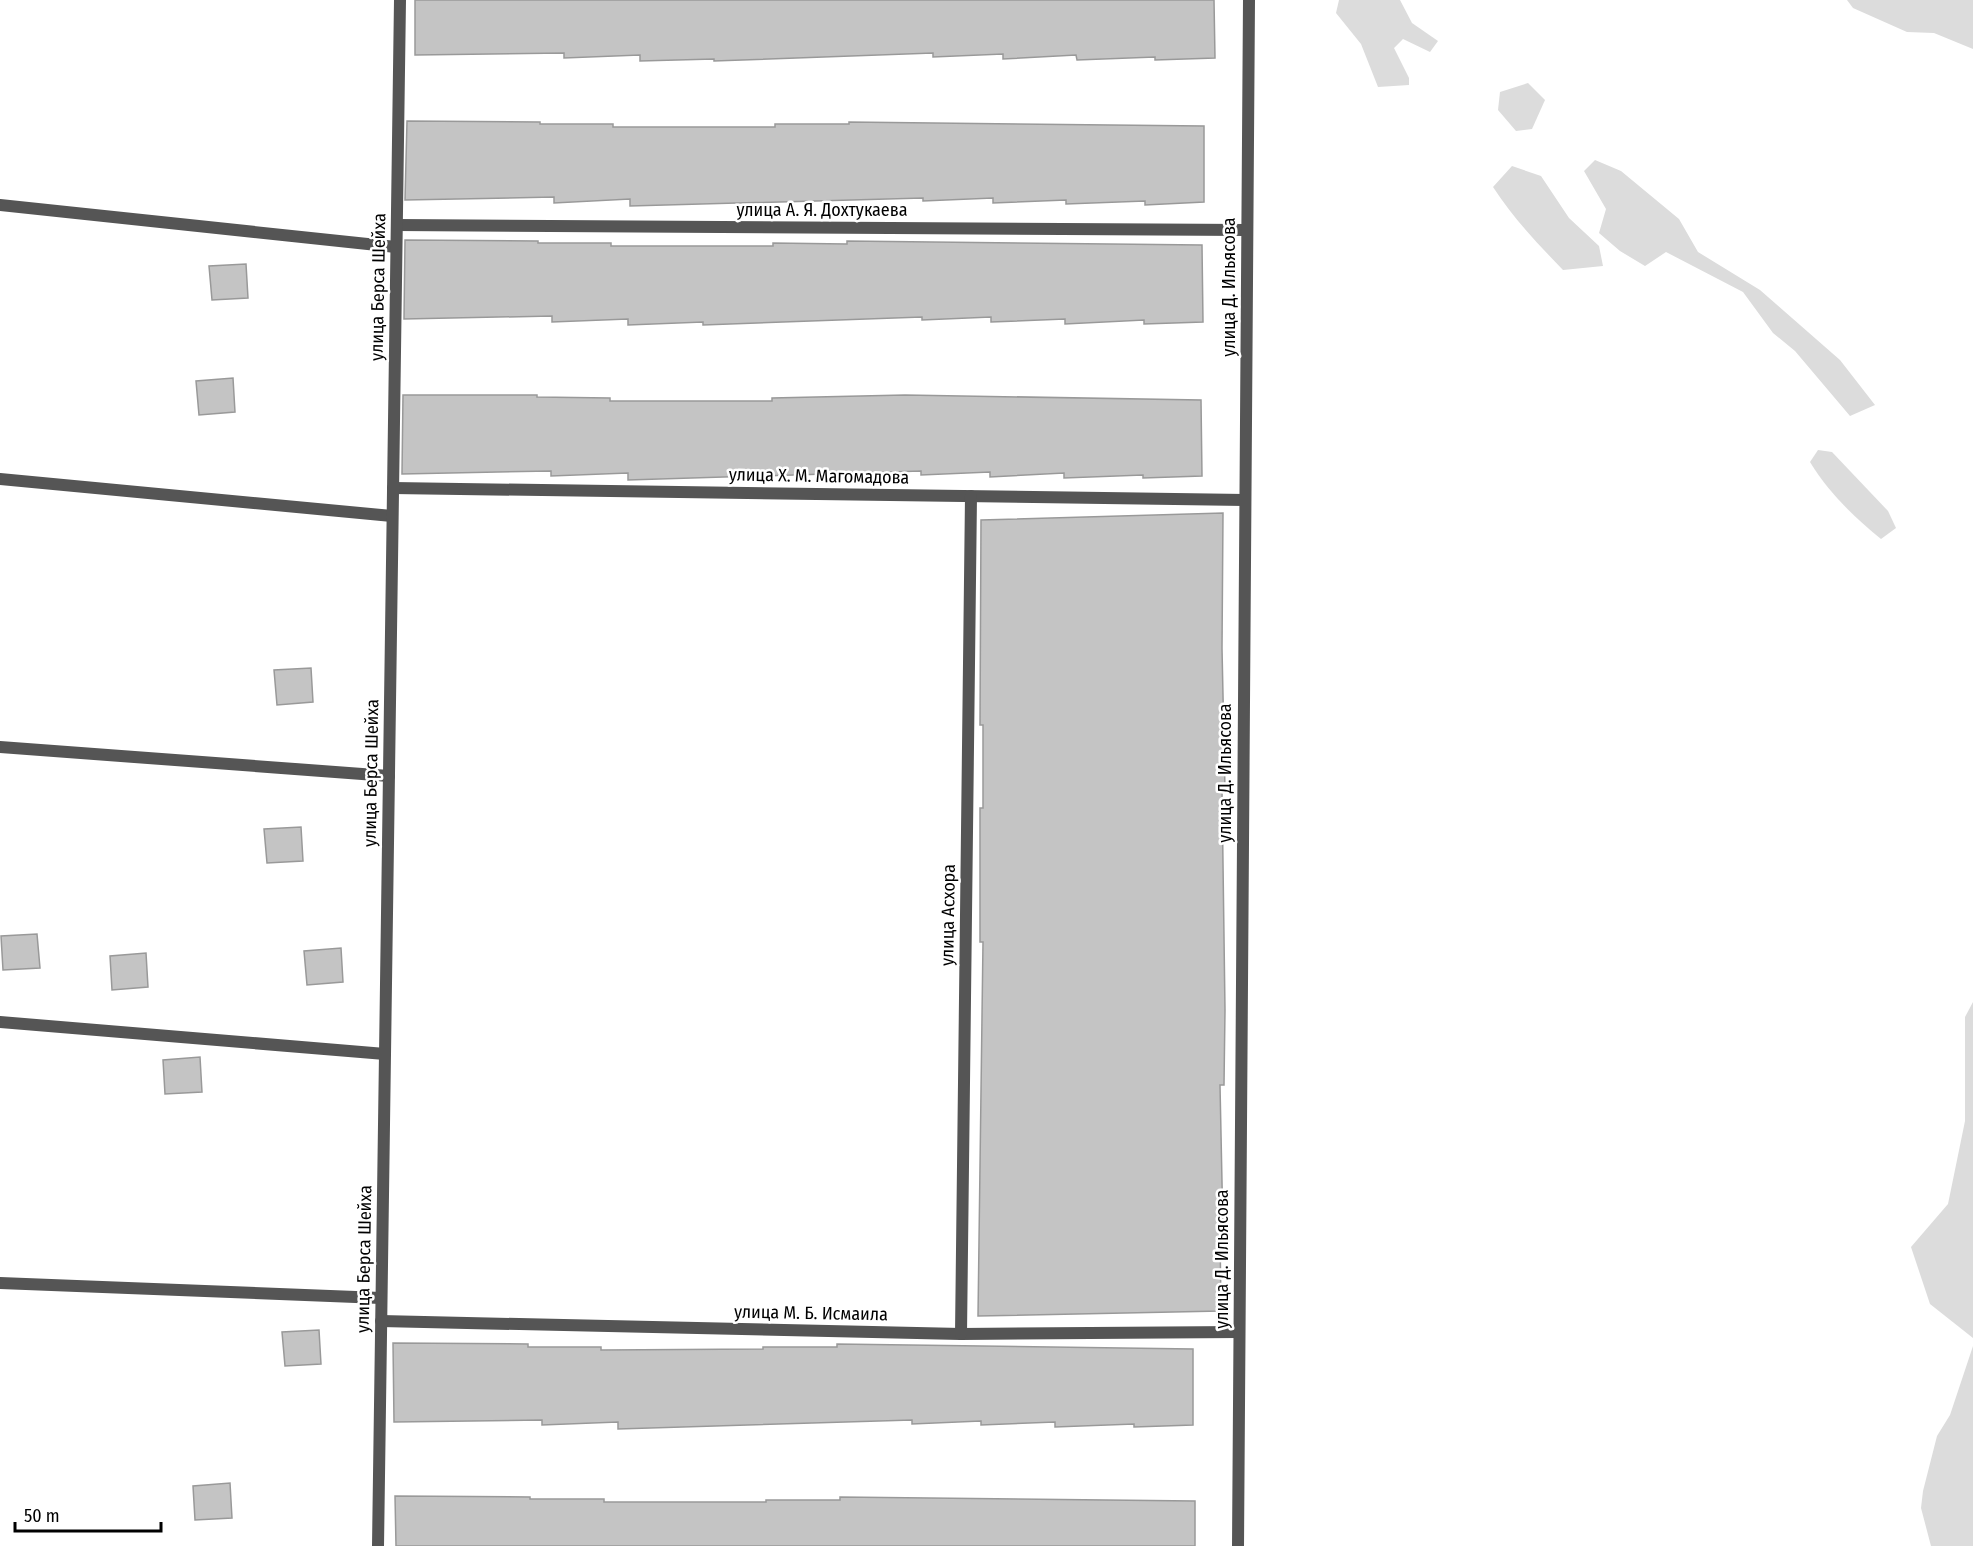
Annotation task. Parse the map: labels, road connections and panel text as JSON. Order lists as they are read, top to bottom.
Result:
{
  "streets": {
    "street": [
      "улица А. Я. Дохтукаева",
      "улица Берса Шейха",
      "улица Д. Ильясова",
      "улица Х. М. Магомадова",
      "улица Асхора",
      "улица М. Б. Исмаила"
    ]
  },
  "crossings": [
    ["улица А. Я. Дохтукаева", "улица Берса Шейха"],
    ["улица А. Я. Дохтукаева", "улица Д. Ильясова"],
    ["улица Берса Шейха", "улица Х. М. Магомадова"],
    ["улица Берса Шейха", "улица М. Б. Исмаила"],
    ["улица Д. Ильясова", "улица Х. М. Магомадова"],
    ["улица Д. Ильясова", "улица М. Б. Исмаила"],
    ["улица Х. М. Магомадова", "улица Асхора"],
    ["улица Асхора", "улица М. Б. Исмаила"]
  ],
  "scale_bar": "50 m"
}
